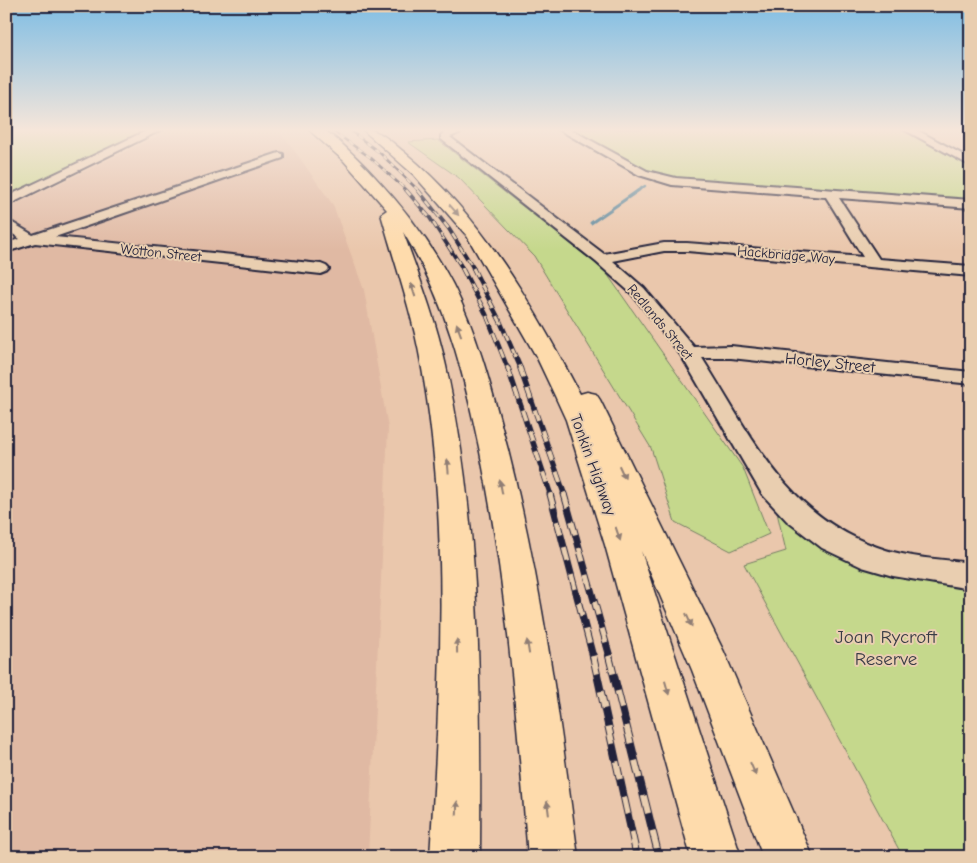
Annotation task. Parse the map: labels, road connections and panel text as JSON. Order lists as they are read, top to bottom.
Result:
{
  "streets": {
    "highway": ["Tonkin Highway"],
    "street": [
      "Wotton Street",
      "Hackbridge Way",
      "Redlands Street",
      "Horley Street"
    ]
  },
  "crossings": [
    ["Hackbridge Way", "Redlands Street"],
    ["Redlands Street", "Horley Street"]
  ],
  "parks": ["Joan Rycroft Reserve"]
}
